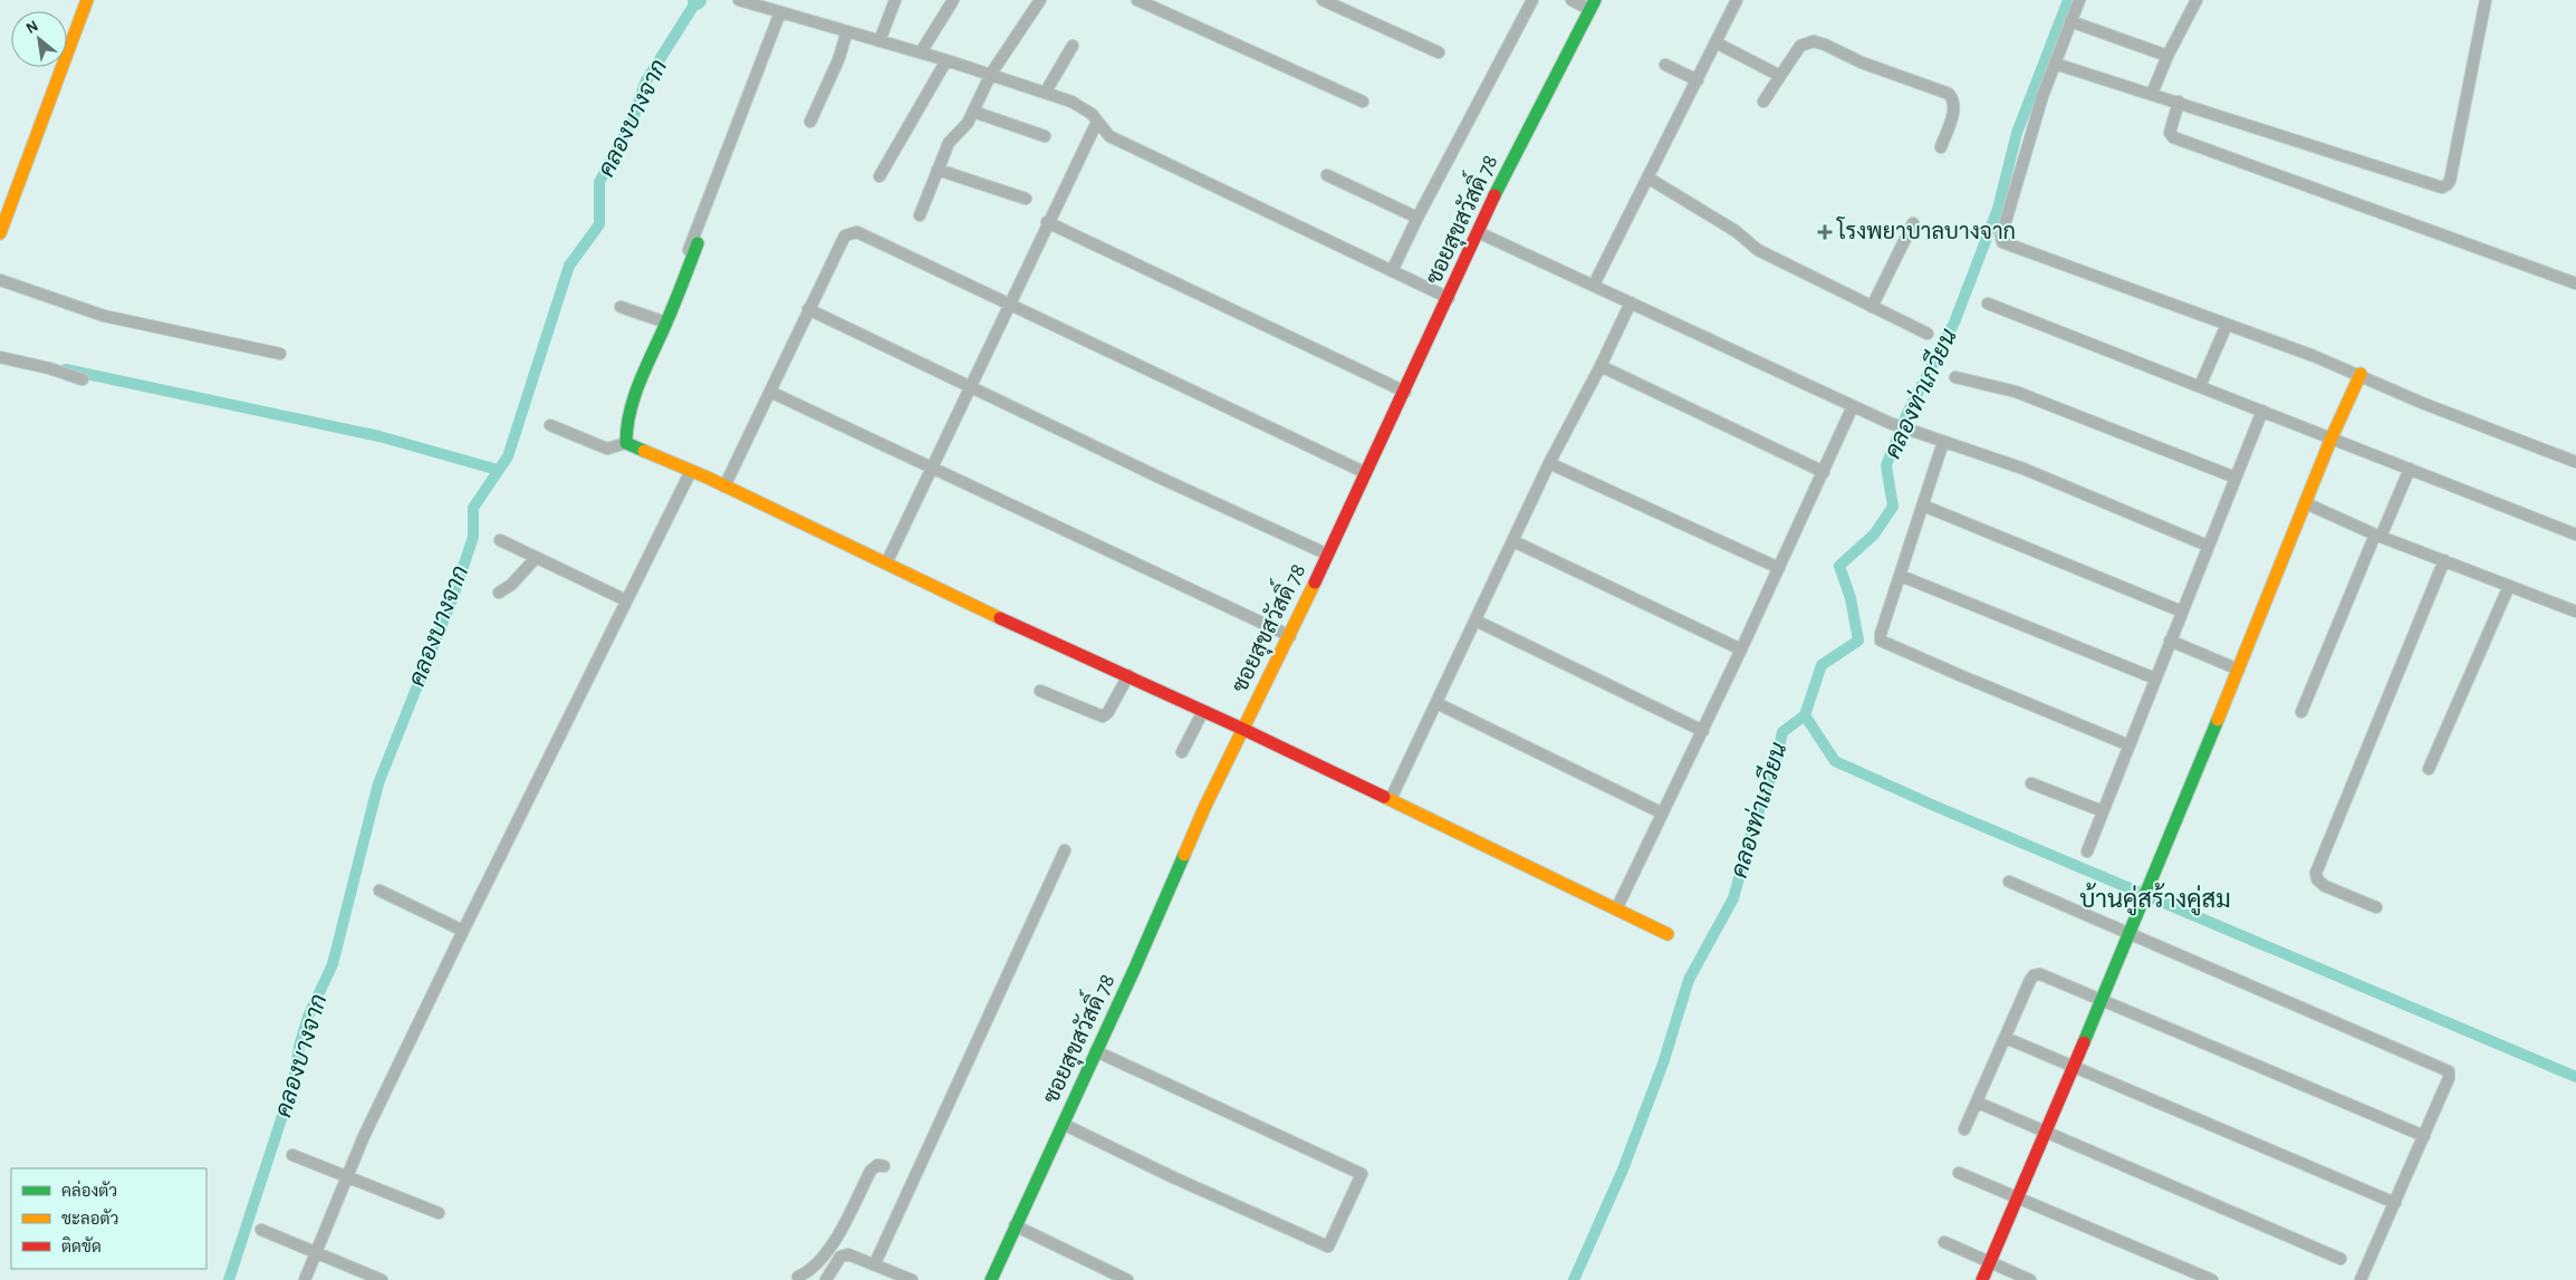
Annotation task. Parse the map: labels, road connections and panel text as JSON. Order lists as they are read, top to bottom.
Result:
{
  "streets": {
    "street": ["ซอยสุขสวัสดิ์ 78"]
  },
  "districts": ["บ้านคู่สร้างคู่สม"],
  "water": ["คลองบางจาก", "คลองท่าเกวียน"],
  "places": {
    "health": ["โรงพยาบาลบางจาก"]
  },
  "legend": ["คล่องตัว", "ชะลอตัว", "ติดขัด"],
  "north": "top left"
}
